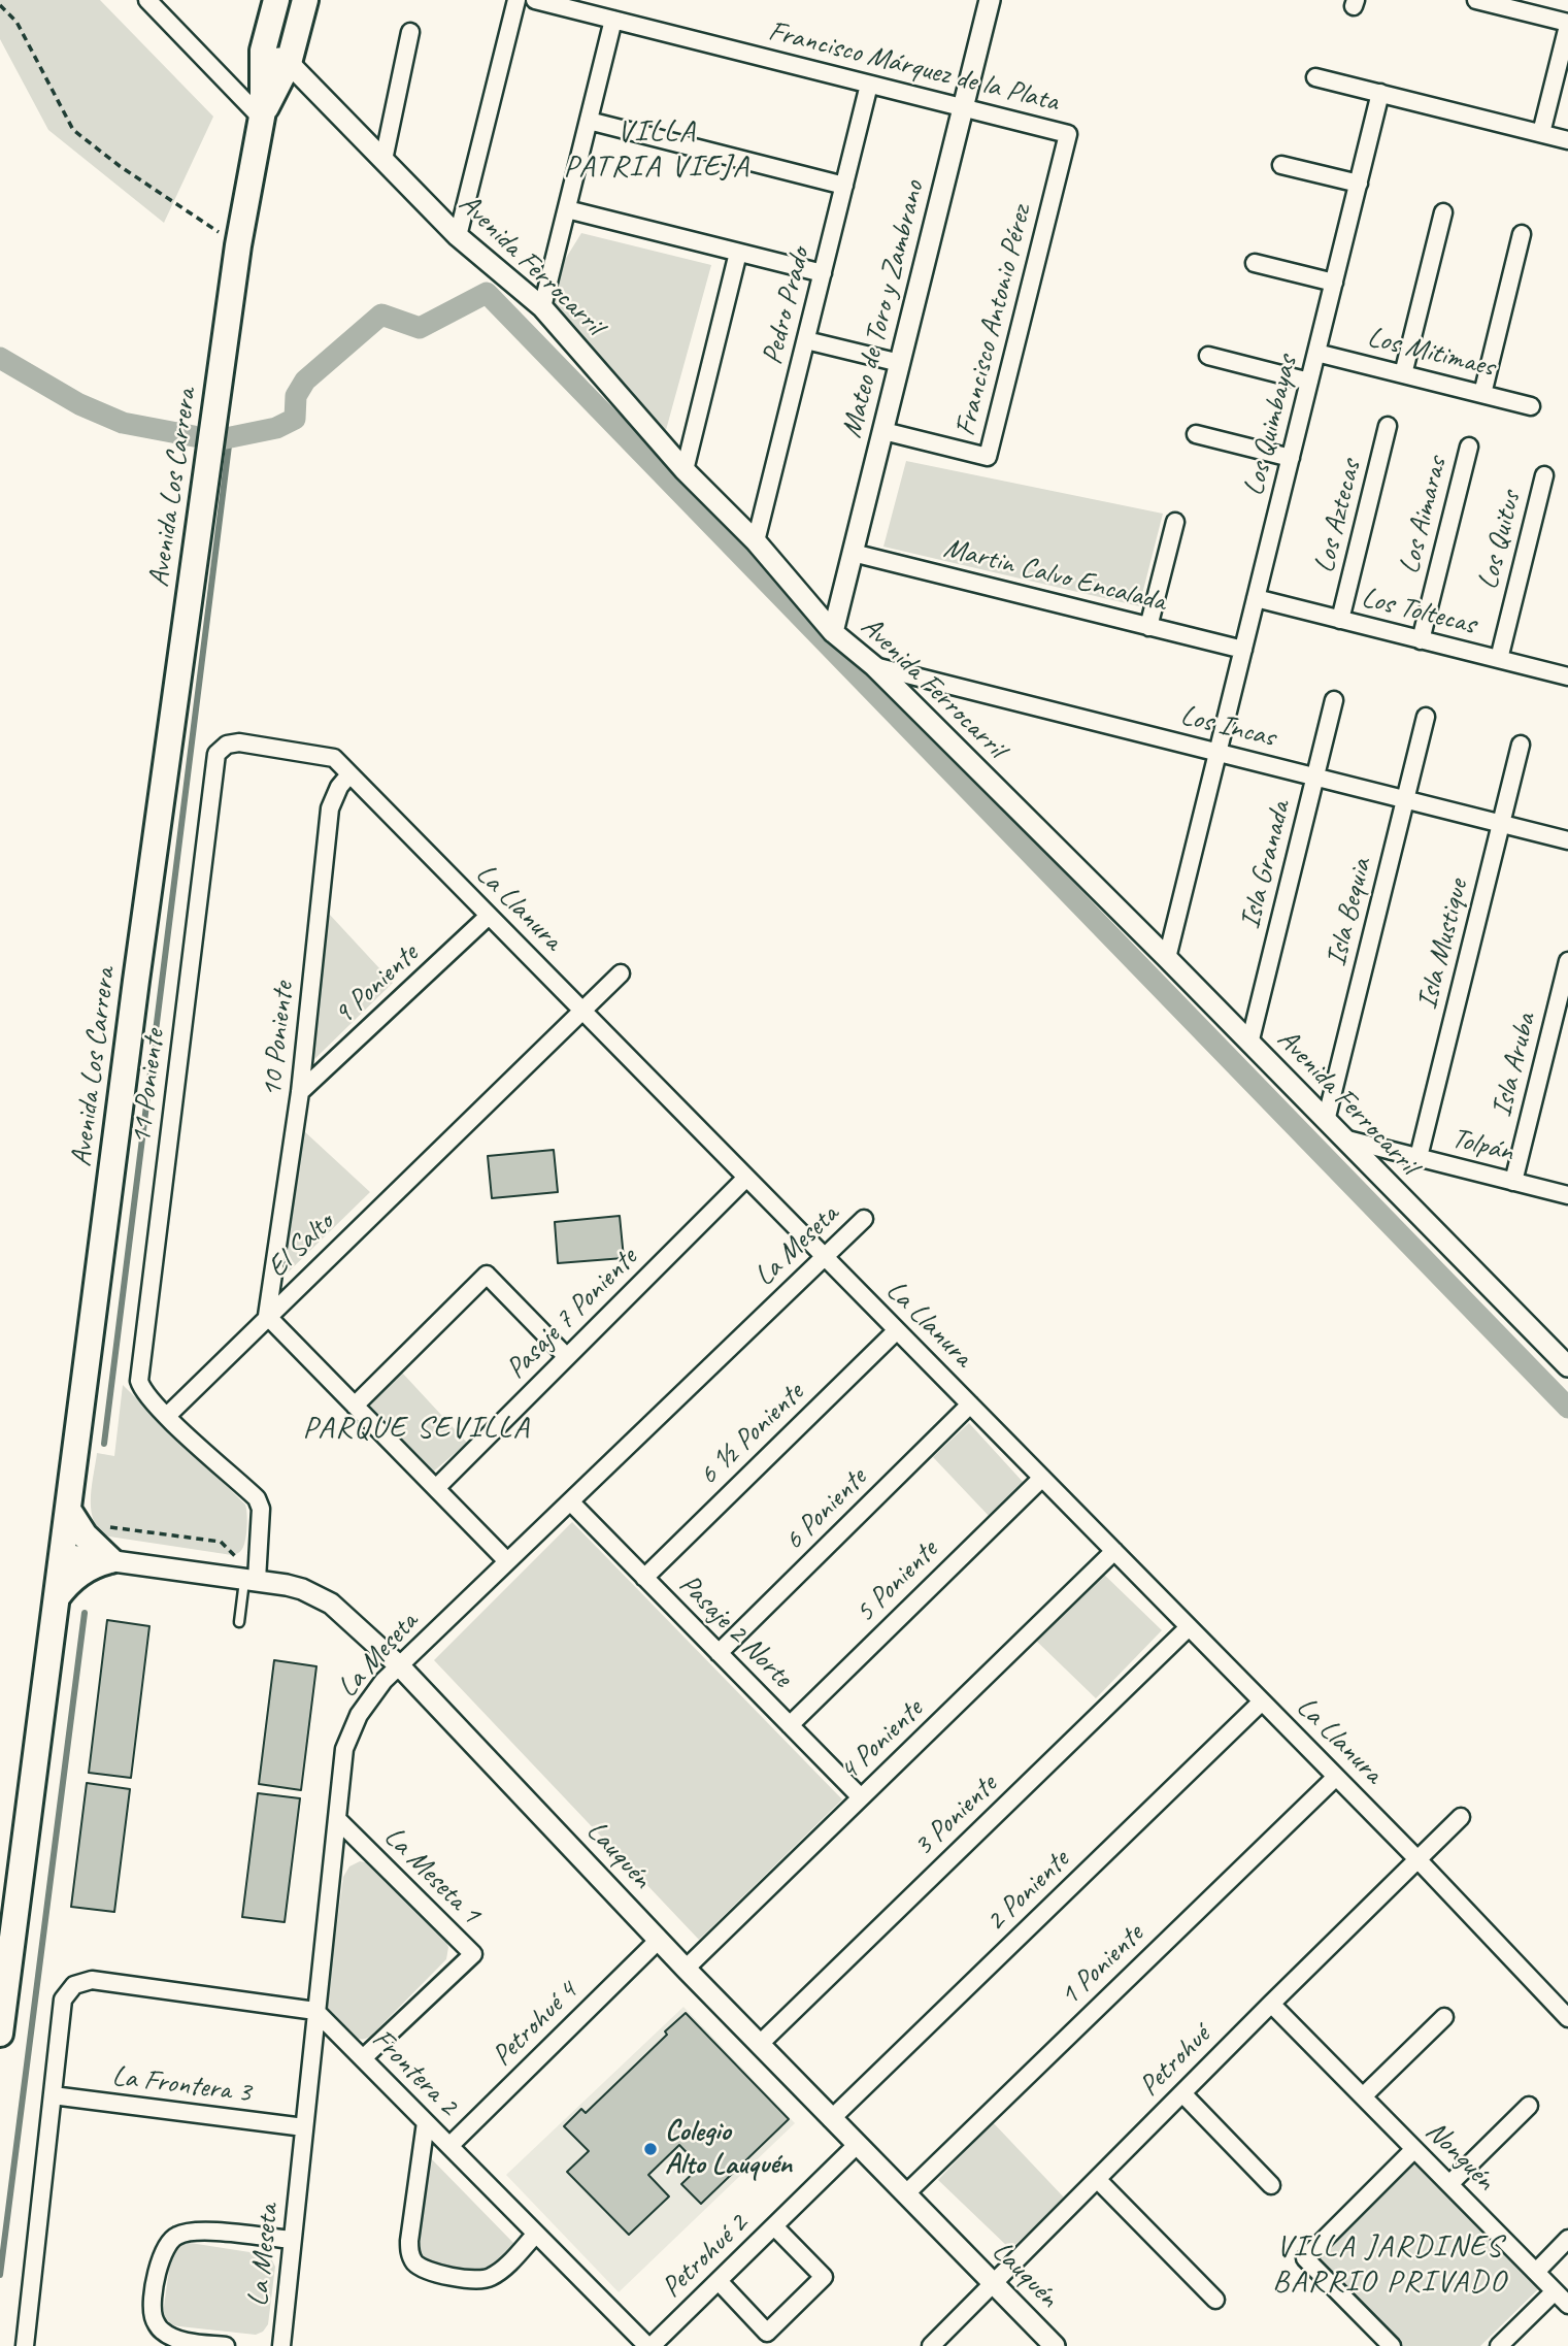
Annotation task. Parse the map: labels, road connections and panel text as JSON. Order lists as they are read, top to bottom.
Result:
{
  "streets": {
    "main road": ["Avenida Los Carrera"],
    "street": [
      "Francisco Márquez de la Plata",
      "Avenida Ferrocarril",
      "Pedro Prado",
      "Mateo de Toro y Zambrano",
      "Francisco Antonio Pérez",
      "Los Mitimaes",
      "Los Quimbayas",
      "Los Aimaras",
      "Los Aztecas",
      "Los Quitus",
      "Martin Calvo Encalada",
      "Los Toltecas",
      "Los Incas",
      "Isla Granada",
      "La Llanura",
      "Isla Bequia",
      "Isla Mustique",
      "9 Poniente",
      "10 Poniente",
      "Isla Aruba",
      "11 Poniente",
      "Tolpán",
      "El Salto",
      "La Meseta",
      "Pasaje 7 Poniente",
      "6 ½ Poniente",
      "6 Poniente",
      "5 Poniente",
      "Pasaje 2 Norte",
      "4 Poniente",
      "3 Poniente",
      "Lauquén",
      "La Meseta 1",
      "2 Poniente",
      "1 Poniente",
      "Petrohué 4",
      "Petrohué",
      "Frontera 2",
      "La Frontera 3",
      "Nonguén",
      "Petrohué 2"
    ]
  },
  "crossings": [
    ["Francisco Márquez de la Plata", "Pedro Prado"],
    ["Francisco Márquez de la Plata", "Mateo de Toro y Zambrano"],
    ["Francisco Márquez de la Plata", "Francisco Antonio Pérez"],
    ["Avenida Ferrocarril", "Pedro Prado"],
    ["Avenida Ferrocarril", "Mateo de Toro y Zambrano"],
    ["Avenida Ferrocarril", "Los Quimbayas"],
    ["Avenida Ferrocarril", "Avenida Los Carrera"],
    ["Avenida Ferrocarril", "Los Incas"],
    ["Avenida Ferrocarril", "Isla Granada"],
    ["Avenida Ferrocarril", "Isla Bequia"],
    ["Avenida Ferrocarril", "Tolpán"],
    ["Mateo de Toro y Zambrano", "Francisco Antonio Pérez"],
    ["Mateo de Toro y Zambrano", "Martin Calvo Encalada"],
    ["Los Mitimaes", "Los Quimbayas"],
    ["Los Quimbayas", "Martin Calvo Encalada"],
    ["Los Quimbayas", "Los Toltecas"],
    ["Los Quimbayas", "Los Incas"],
    ["Avenida Los Carrera", "Lauquén"],
    ["Los Aimaras", "Los Toltecas"],
    ["Los Aztecas", "Los Toltecas"],
    ["Los Quitus", "Los Toltecas"],
    ["Los Incas", "Isla Granada"],
    ["Los Incas", "Isla Bequia"],
    ["Los Incas", "Isla Mustique"],
    ["La Llanura", "9 Poniente"],
    ["La Llanura", "10 Poniente"],
    ["La Llanura", "11 Poniente"],
    ["La Llanura", "El Salto"],
    ["La Llanura", "La Meseta"],
    ["La Llanura", "Pasaje 7 Poniente"],
    ["La Llanura", "6 ½ Poniente"],
    ["La Llanura", "6 Poniente"],
    ["La Llanura", "5 Poniente"],
    ["La Llanura", "4 Poniente"],
    ["La Llanura", "3 Poniente"],
    ["La Llanura", "2 Poniente"],
    ["La Llanura", "1 Poniente"],
    ["La Llanura", "Petrohué"],
    ["Isla Mustique", "Tolpán"],
    ["9 Poniente", "10 Poniente"],
    ["10 Poniente", "El Salto"],
    ["Isla Aruba", "Tolpán"],
    ["11 Poniente", "El Salto"],
    ["La Meseta", "Pasaje 2 Norte"],
    ["La Meseta", "Lauquén"],
    ["La Meseta", "La Meseta 1"],
    ["La Meseta", "Frontera 2"],
    ["La Meseta", "La Frontera 3"],
    ["6 ½ Poniente", "Pasaje 2 Norte"],
    ["6 Poniente", "Pasaje 2 Norte"],
    ["5 Poniente", "Pasaje 2 Norte"],
    ["Pasaje 2 Norte", "4 Poniente"],
    ["4 Poniente", "Lauquén"],
    ["3 Poniente", "Lauquén"],
    ["Lauquén", "2 Poniente"],
    ["Lauquén", "1 Poniente"],
    ["Lauquén", "Petrohué 4"],
    ["Lauquén", "Petrohué"],
    ["Lauquén", "Petrohué 2"],
    ["La Meseta 1", "Frontera 2"],
    ["Petrohué 4", "Frontera 2"],
    ["Petrohué", "Nonguén"],
    ["Frontera 2", "Petrohué 2"]
  ],
  "districts": ["VILLA PATRIA VIEJA", "PARQUE SEVILLA", "VILLA JARDINES BARRIO PRIVADO"],
  "places": ["Colegio Alto Lauquén"]
}
